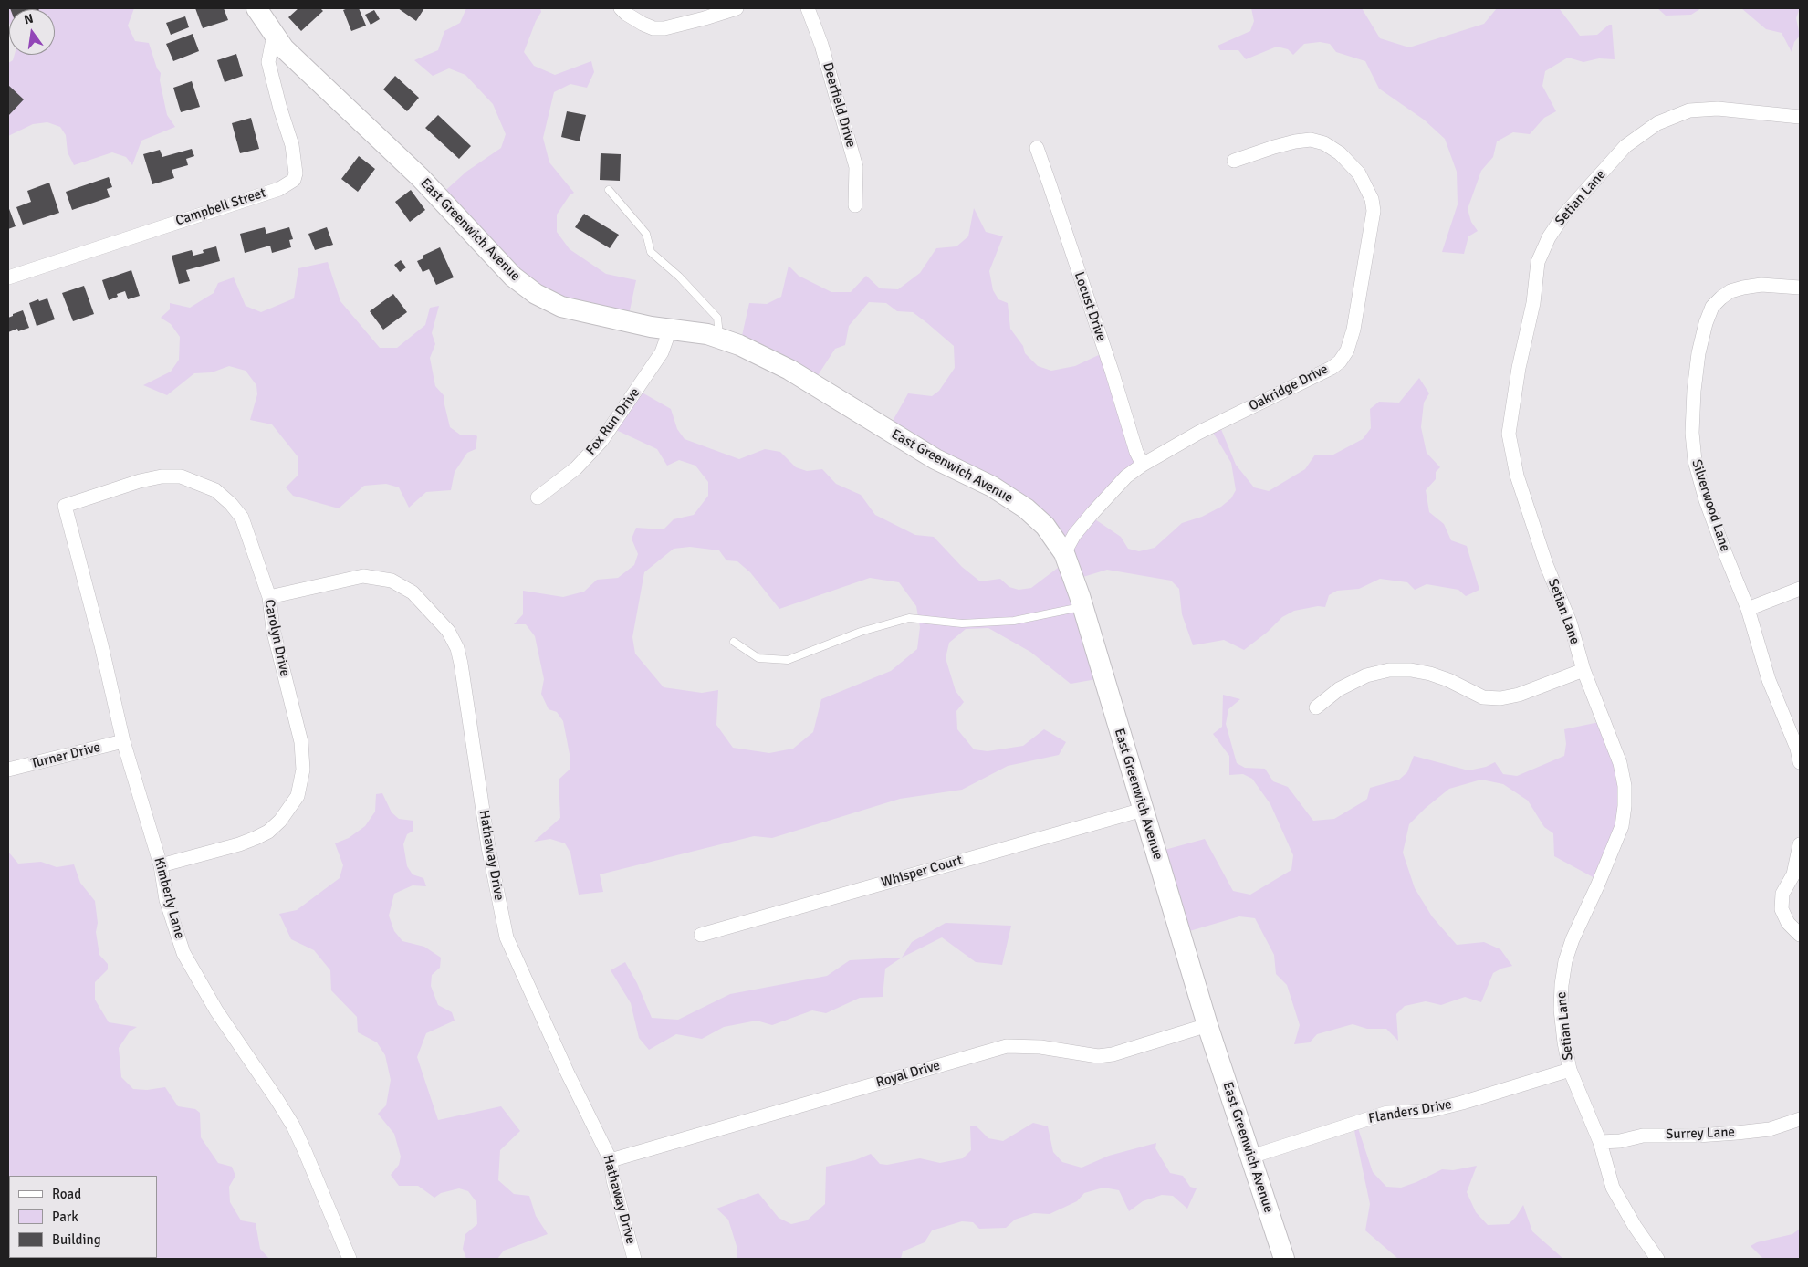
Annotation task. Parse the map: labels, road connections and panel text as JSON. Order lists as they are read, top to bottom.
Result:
{
  "streets": {
    "street": [
      "Deerfield Drive",
      "Setian Lane",
      "Campbell Street",
      "East Greenwich Avenue",
      "Locust Drive",
      "Oakridge Drive",
      "Fox Run Drive",
      "Silverwood Lane",
      "Carolyn Drive",
      "Turner Drive",
      "Hathaway Drive",
      "Whisper Court",
      "Kimberly Lane",
      "Royal Drive",
      "Flanders Drive",
      "Surrey Lane"
    ]
  },
  "crossings": [
    ["Setian Lane", "Flanders Drive"],
    ["Setian Lane", "Surrey Lane"],
    ["Campbell Street", "East Greenwich Avenue"],
    ["East Greenwich Avenue", "Oakridge Drive"],
    ["East Greenwich Avenue", "Fox Run Drive"],
    ["East Greenwich Avenue", "Whisper Court"],
    ["East Greenwich Avenue", "Royal Drive"],
    ["East Greenwich Avenue", "Flanders Drive"],
    ["Locust Drive", "Oakridge Drive"],
    ["Carolyn Drive", "Hathaway Drive"],
    ["Carolyn Drive", "Kimberly Lane"],
    ["Turner Drive", "Kimberly Lane"],
    ["Hathaway Drive", "Royal Drive"]
  ],
  "legend": ["Road", "Park", "Building"],
  "north": "top"
}
